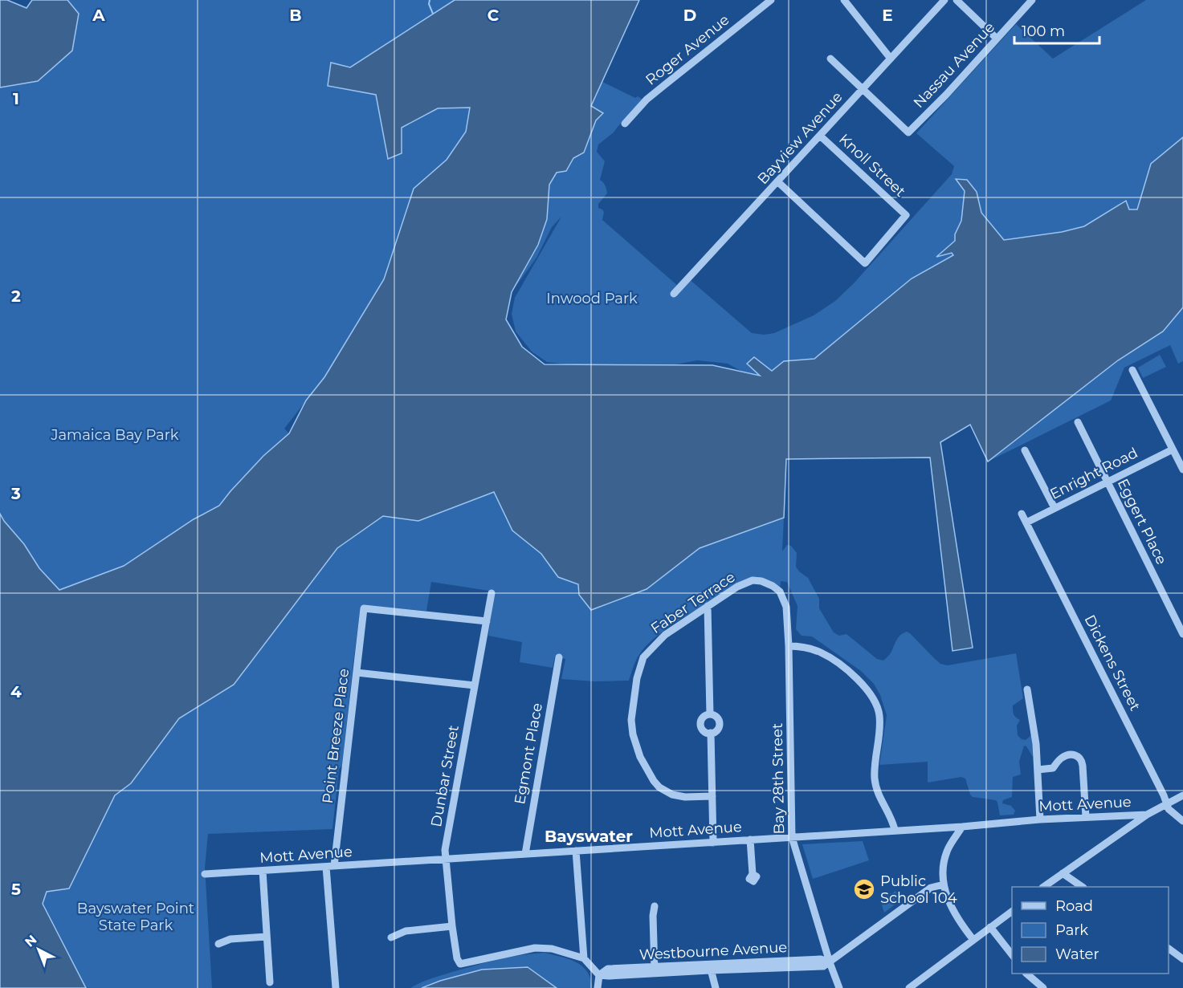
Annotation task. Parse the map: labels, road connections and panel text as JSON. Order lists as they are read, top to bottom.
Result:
{
  "streets": {
    "street": [
      "Roger Avenue",
      "Nassau Avenue",
      "Bayview Avenue",
      "Knoll Street",
      "Enright Road",
      "Eggert Place",
      "Faber Terrace",
      "Dickens Street",
      "Point Breeze Place",
      "Egmont Place",
      "Dunbar Street",
      "Bay 28th Street",
      "Mott Avenue",
      "Westbourne Avenue"
    ]
  },
  "crossings": [
    ["Nassau Avenue", "Bayview Avenue"],
    ["Bayview Avenue", "Knoll Street"],
    ["Enright Road", "Eggert Place"],
    ["Enright Road", "Dickens Street"],
    ["Faber Terrace", "Bay 28th Street"],
    ["Dickens Street", "Mott Avenue"],
    ["Point Breeze Place", "Dunbar Street"],
    ["Point Breeze Place", "Mott Avenue"],
    ["Egmont Place", "Mott Avenue"],
    ["Dunbar Street", "Mott Avenue"],
    ["Bay 28th Street", "Mott Avenue"],
    ["Bay 28th Street", "Westbourne Avenue"]
  ],
  "districts": ["Bayswater"],
  "parks": ["Inwood Park", "Jamaica Bay Park", "Bayswater Point State Park"],
  "places": {
    "school or university": ["Public School 104"]
  },
  "legend": ["Road", "Park", "Water"],
  "scale_bar": "100 m",
  "north": "top left",
  "grid": {
    "columns": [
      "A",
      "B",
      "C",
      "D",
      "E"
    ],
    "rows": [
      "1",
      "2",
      "3",
      "4",
      "5"
    ]
  }
}
